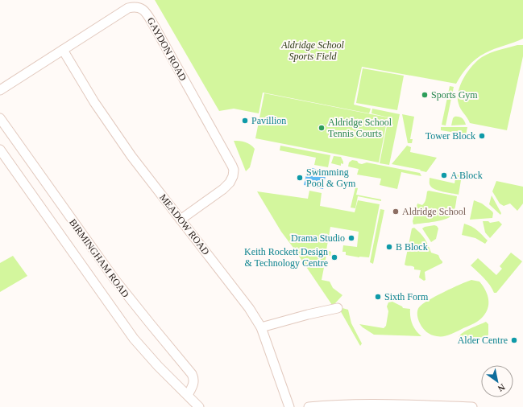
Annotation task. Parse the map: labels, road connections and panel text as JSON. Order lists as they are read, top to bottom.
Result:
{
  "streets": {
    "street": ["GAYDON ROAD", "MEADOW ROAD", "BIRMINGHAM ROAD"]
  },
  "crossings": [
    ["GAYDON ROAD", "MEADOW ROAD"]
  ],
  "parks": ["Aldridge School Sports Field"],
  "places": [
    "Sports Gym",
    "Pavillion",
    "Aldridge School Tennis Courts",
    "Tower Block",
    "A Block",
    "Swimming Pool & Gym",
    "Aldridge School",
    "Drama Studio",
    "B Block",
    "Keith Rockett Design & Technology Centre",
    "Sixth Form",
    "Alder Centre"
  ],
  "north": "bottom right"
}
